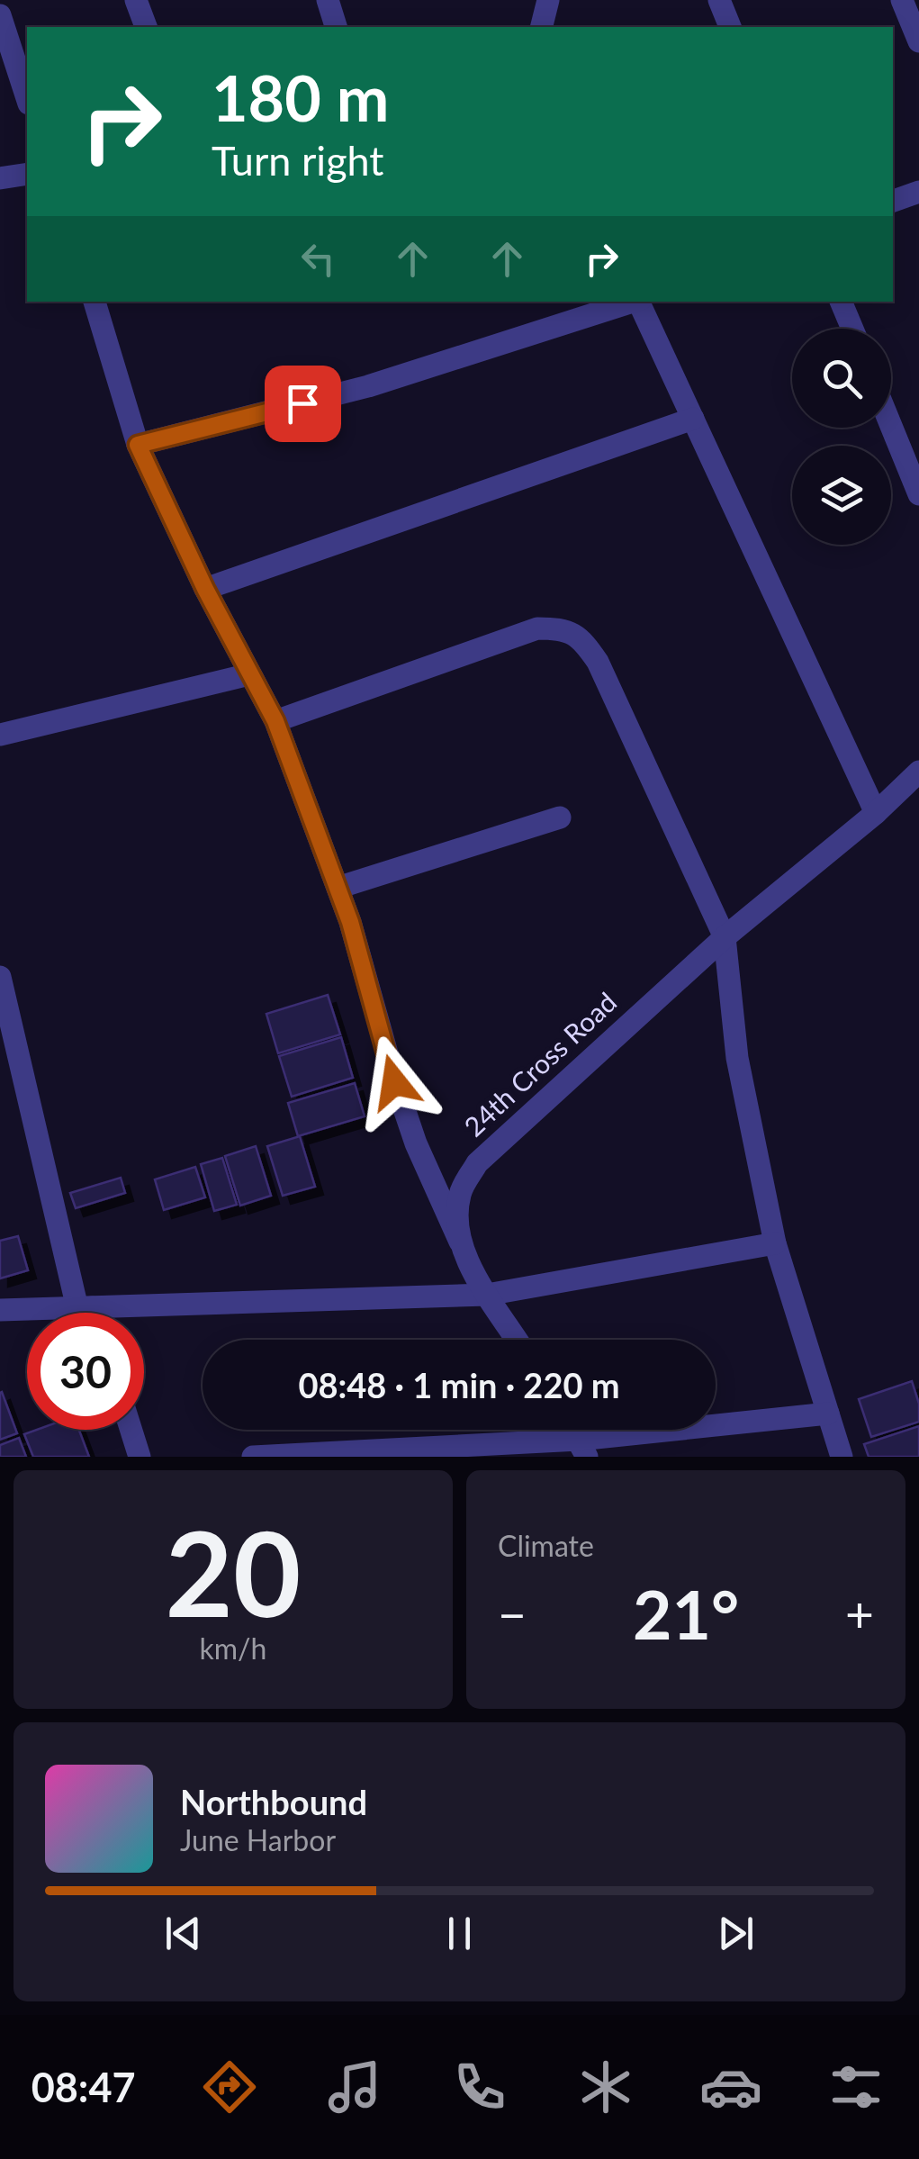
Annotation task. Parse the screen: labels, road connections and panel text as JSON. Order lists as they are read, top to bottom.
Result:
{
  "streets": {
    "street": ["24th Cross Road"]
  },
  "page": {
    "turn": ["180 m", "Turn right"],
    "limit": "30",
    "trip": "08:48 · 1 min · 220 m",
    "tile": [
      ["20", "km/h"],
      "Climate"
    ],
    "heat": ["−", "21°", "+"],
    "song": ["Northbound", "June Harbor"],
    "tabs": "08:47"
  }
}
